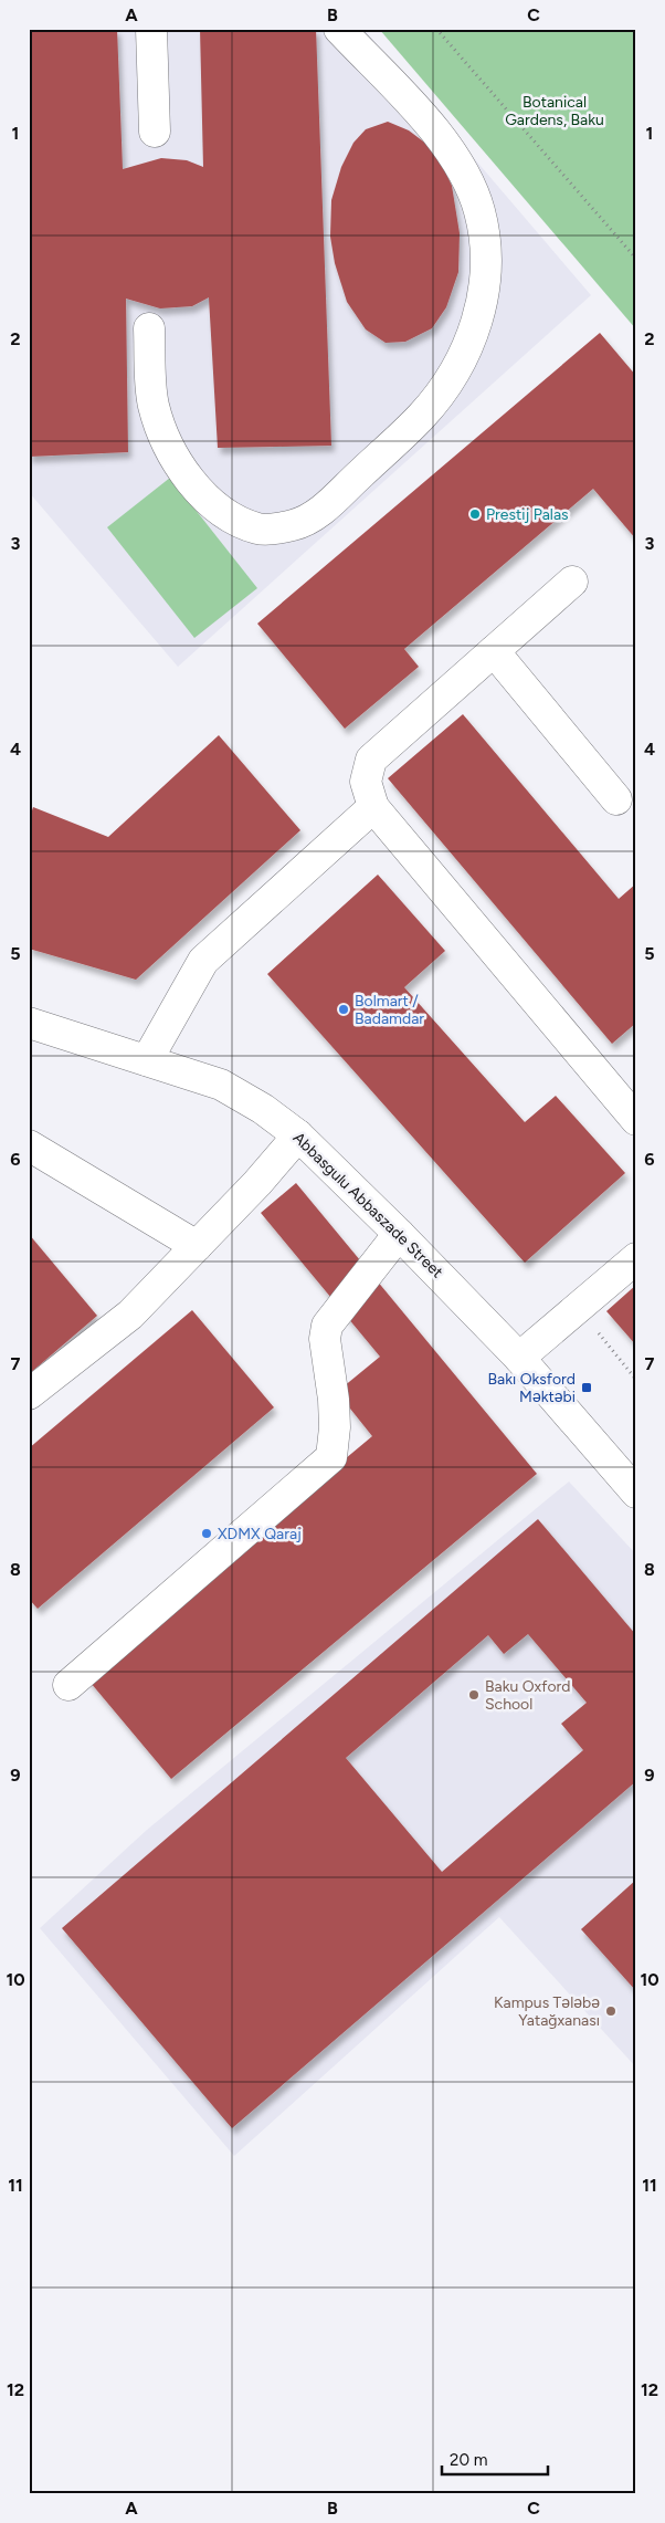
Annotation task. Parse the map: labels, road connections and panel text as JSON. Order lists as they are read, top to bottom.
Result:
{
  "streets": {
    "street": ["Abbasgulu Abbaszade Street"]
  },
  "parks": ["Botanical Gardens, Baku"],
  "places": {
    "other": [
      "Prestij Palas",
      "Bolmart / Badamdar",
      "XDMX Qaraj",
      "Baku Oxford School",
      "Kampus Tələbə Yatağxanası"
    ],
    "transit": ["Bakı Oksford Məktəbi"]
  },
  "scale_bar": "20 m",
  "grid": {
    "columns": ["A", "B", "C"],
    "rows": [
      "1",
      "2",
      "3",
      "4",
      "5",
      "6",
      "7",
      "8",
      "9",
      "10",
      "11",
      "12"
    ]
  }
}
